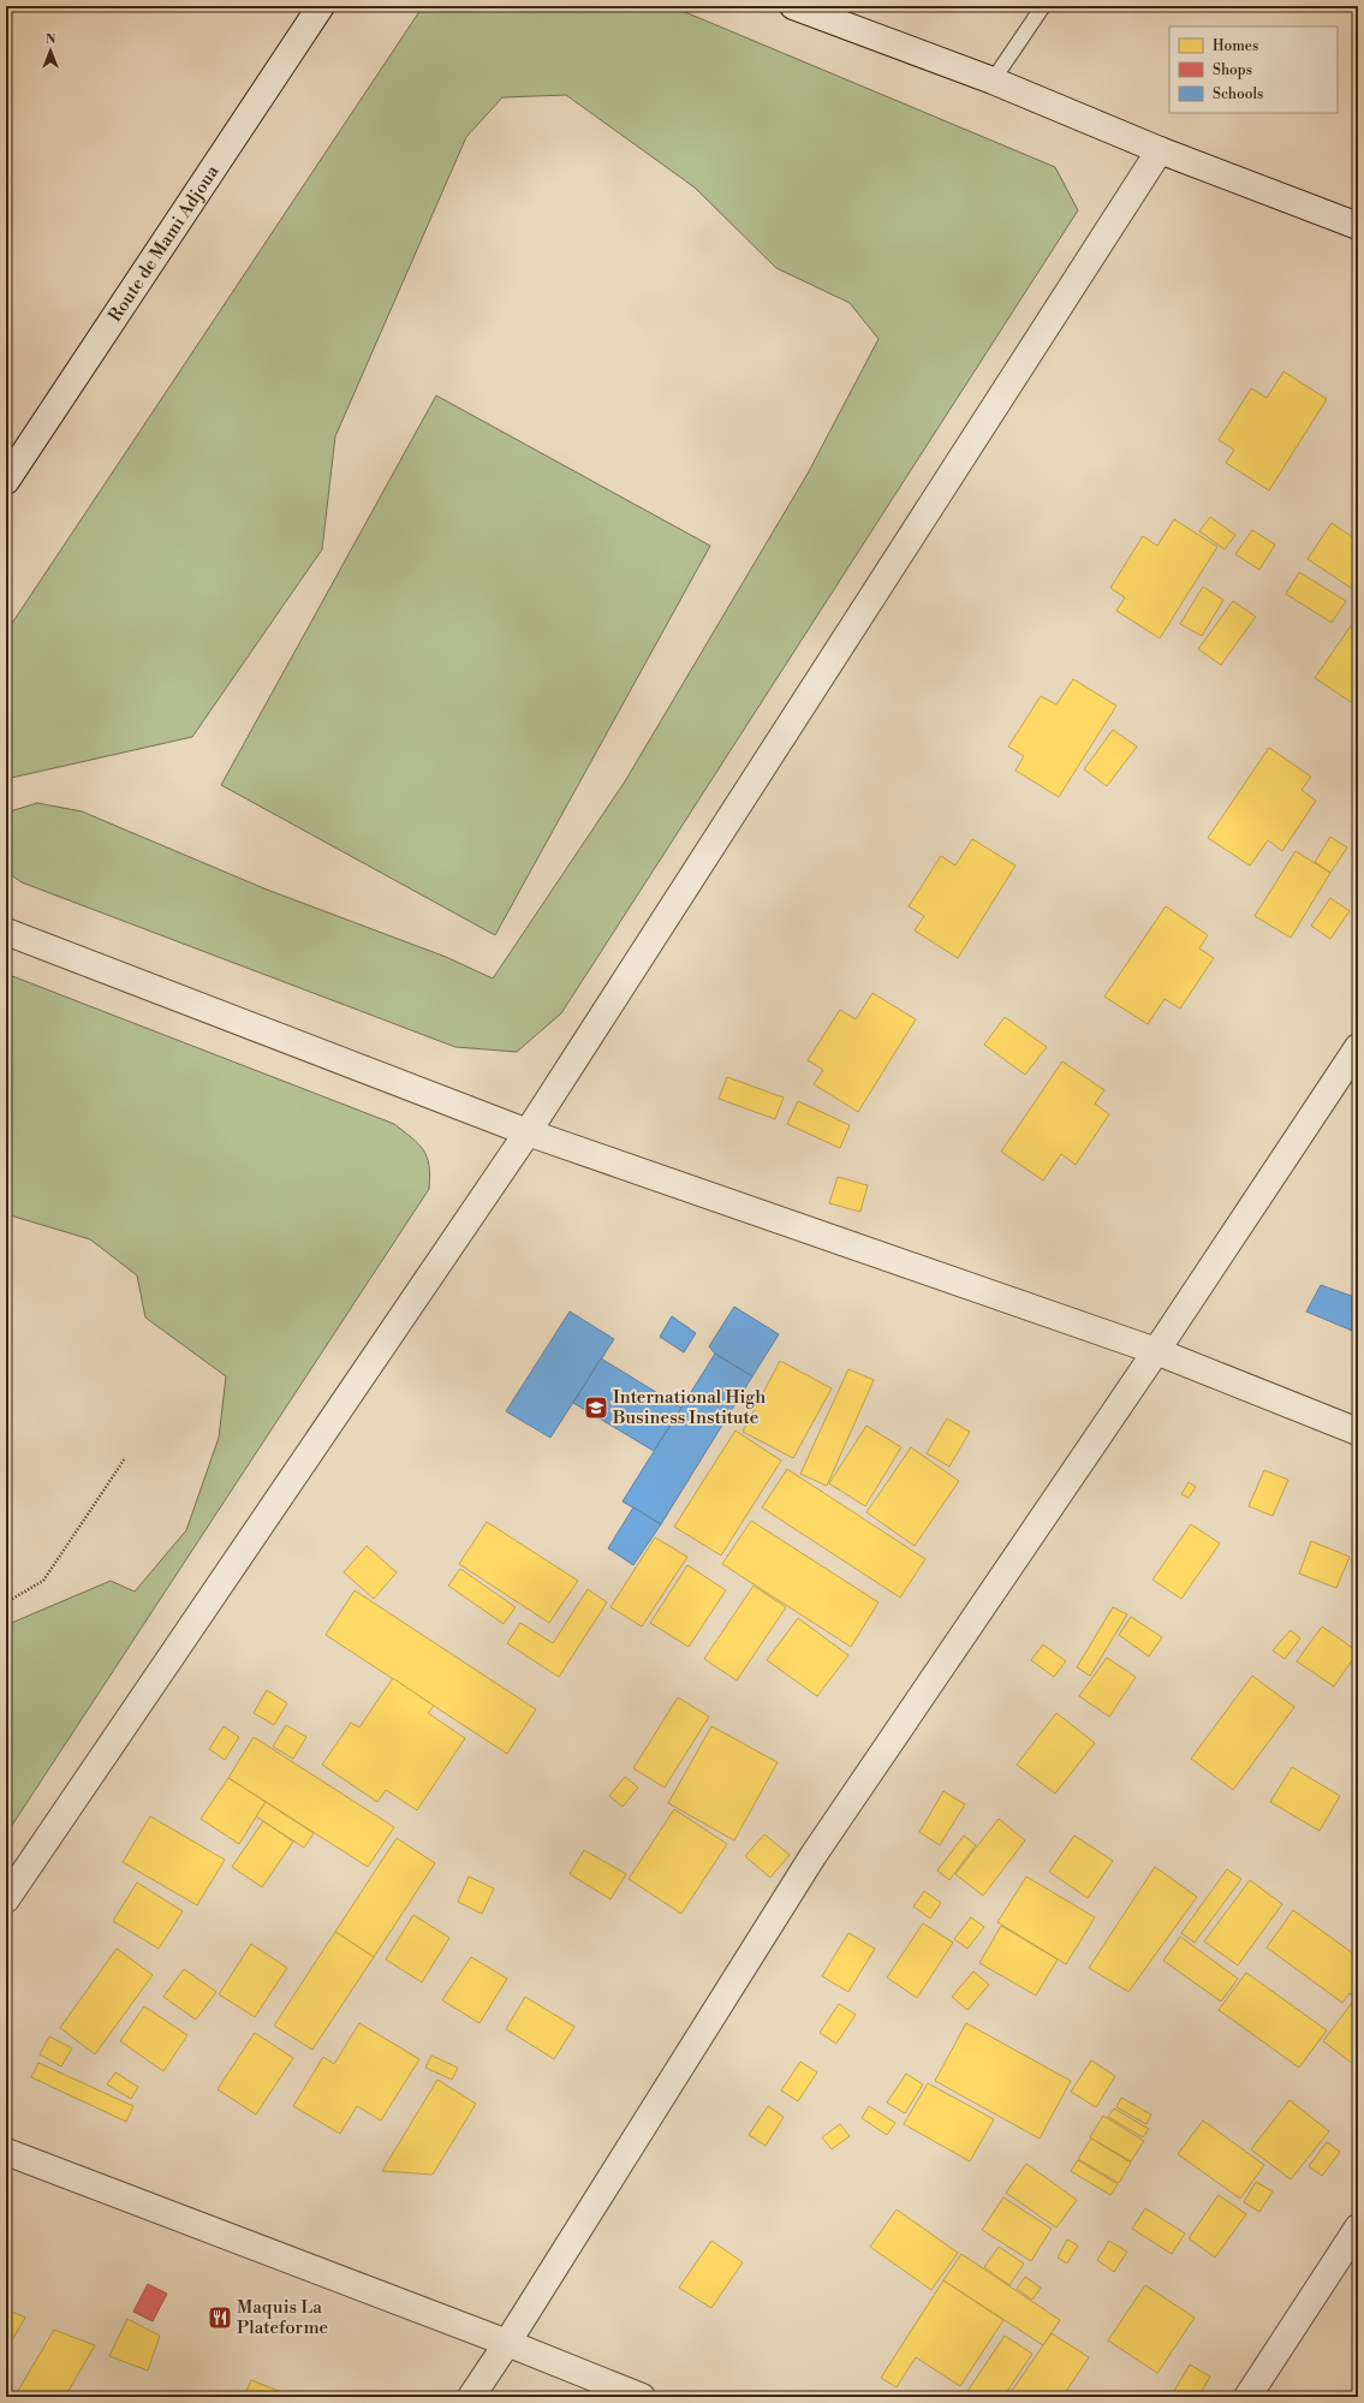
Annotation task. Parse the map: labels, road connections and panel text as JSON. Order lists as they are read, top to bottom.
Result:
{
  "streets": {
    "street": ["Route de Mami Adjoua"]
  },
  "places": {
    "school or university": ["International High Business Institute"],
    "restaurant": ["Maquis La Plateforme"]
  },
  "legend": ["Homes", "Shops", "Schools"],
  "north": "top"
}
